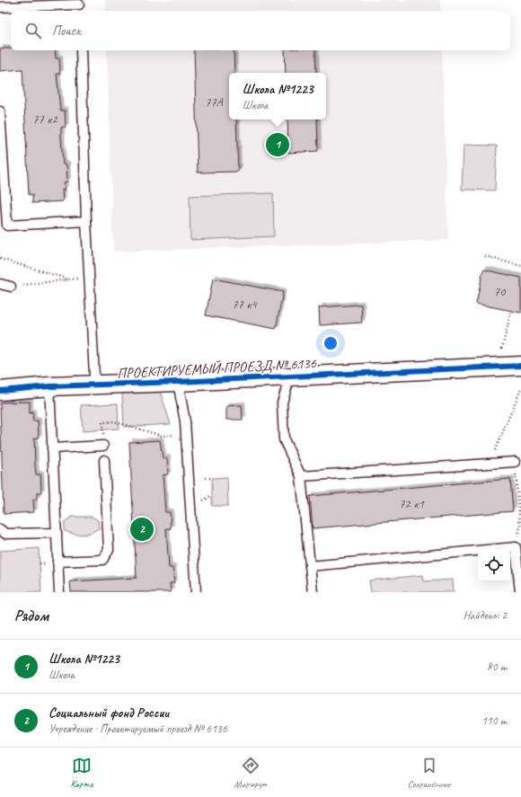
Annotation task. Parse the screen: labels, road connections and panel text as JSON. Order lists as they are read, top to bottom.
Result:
{
  "streets": {
    "street": ["ПРОЕКТИРУЕМЫЙ ПРОЕЗД № 6136"]
  },
  "house_numbers": [
    "77А",
    "77 к2",
    "70",
    "77 к4",
    "72 к1"
  ],
  "page": {
    "search": "Поиск",
    "popup": ["Школа №1223", "Школа"],
    "pins": ["1", "2"],
    "heading": ["Рядом", "Найдено: 2"],
    "list": [
      {
        "mark": "1",
        "name": "Школа №1223",
        "note": "Школа",
        "value": "80 m"
      },
      {
        "mark": "2",
        "name": "Социальный фонд России",
        "note": "Учреждение · Проектируемый проезд № 6136",
        "value": "110 m"
      }
    ],
    "nav": ["Карта", "Маршрут", "Сохранённые"]
  }
}
